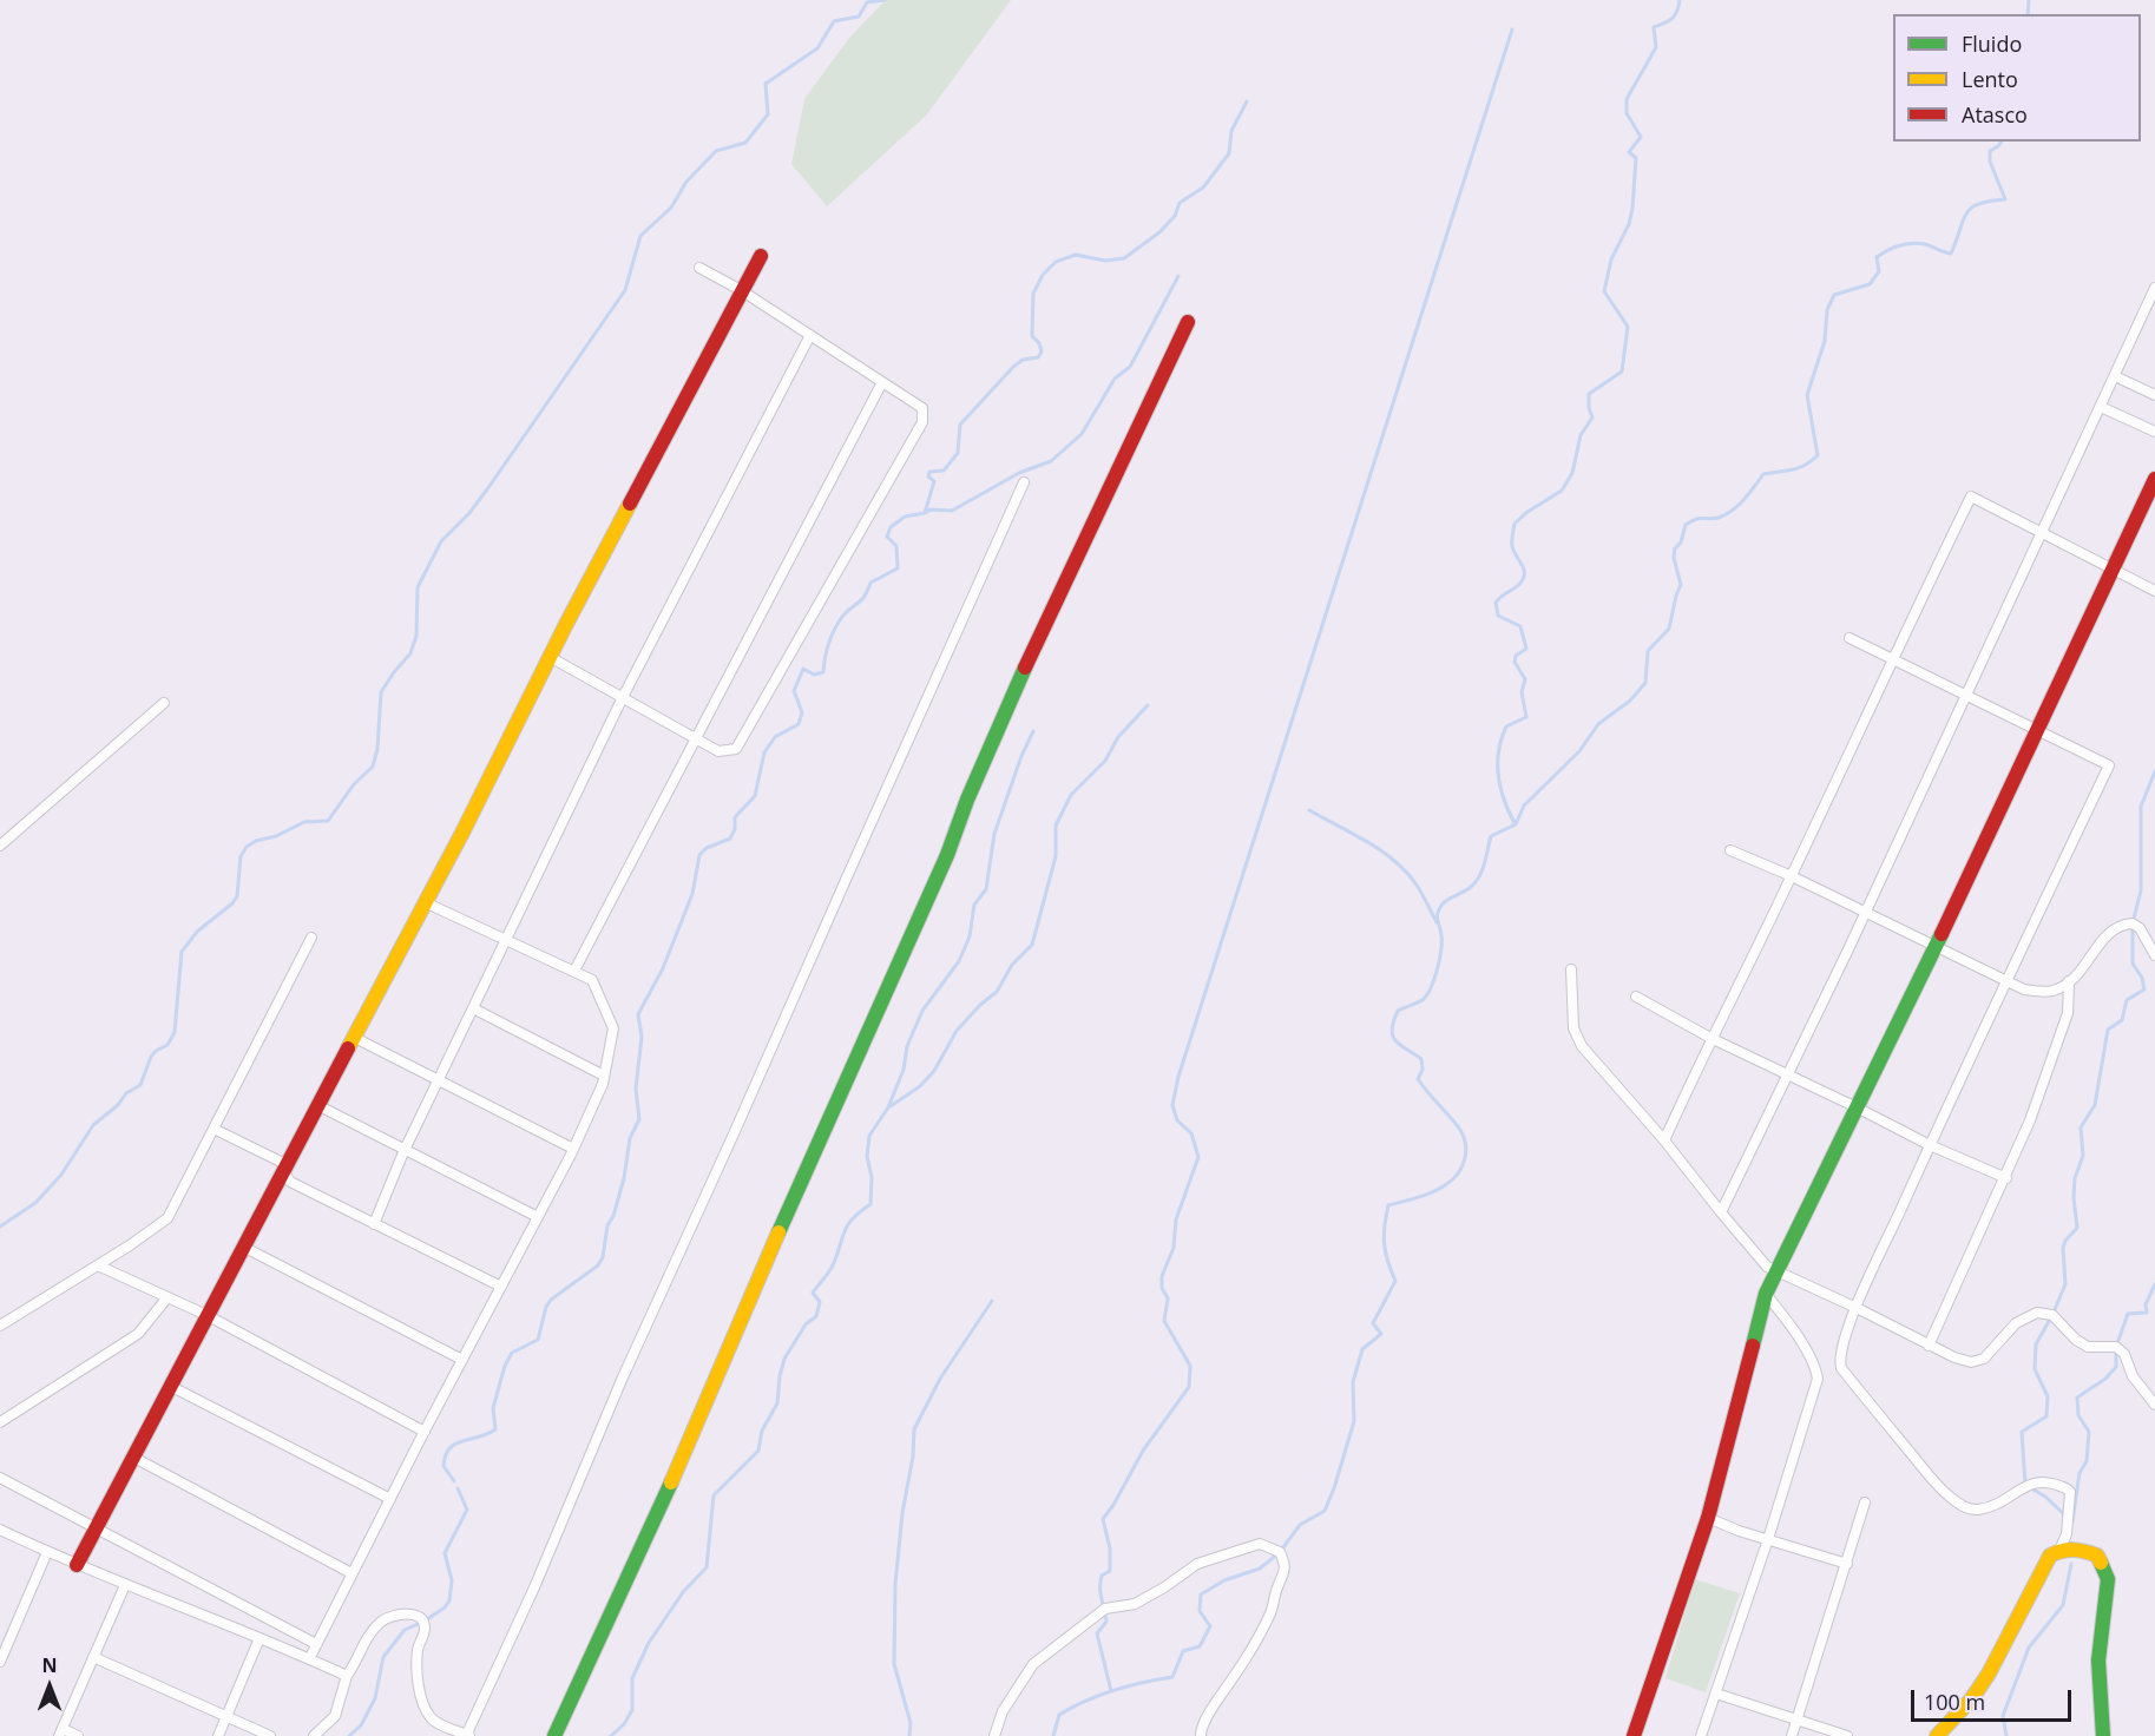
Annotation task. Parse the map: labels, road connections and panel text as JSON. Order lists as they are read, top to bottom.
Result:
{
  "legend": ["Fluido", "Lento", "Atasco"],
  "scale_bar": "100 m",
  "north": "top"
}
